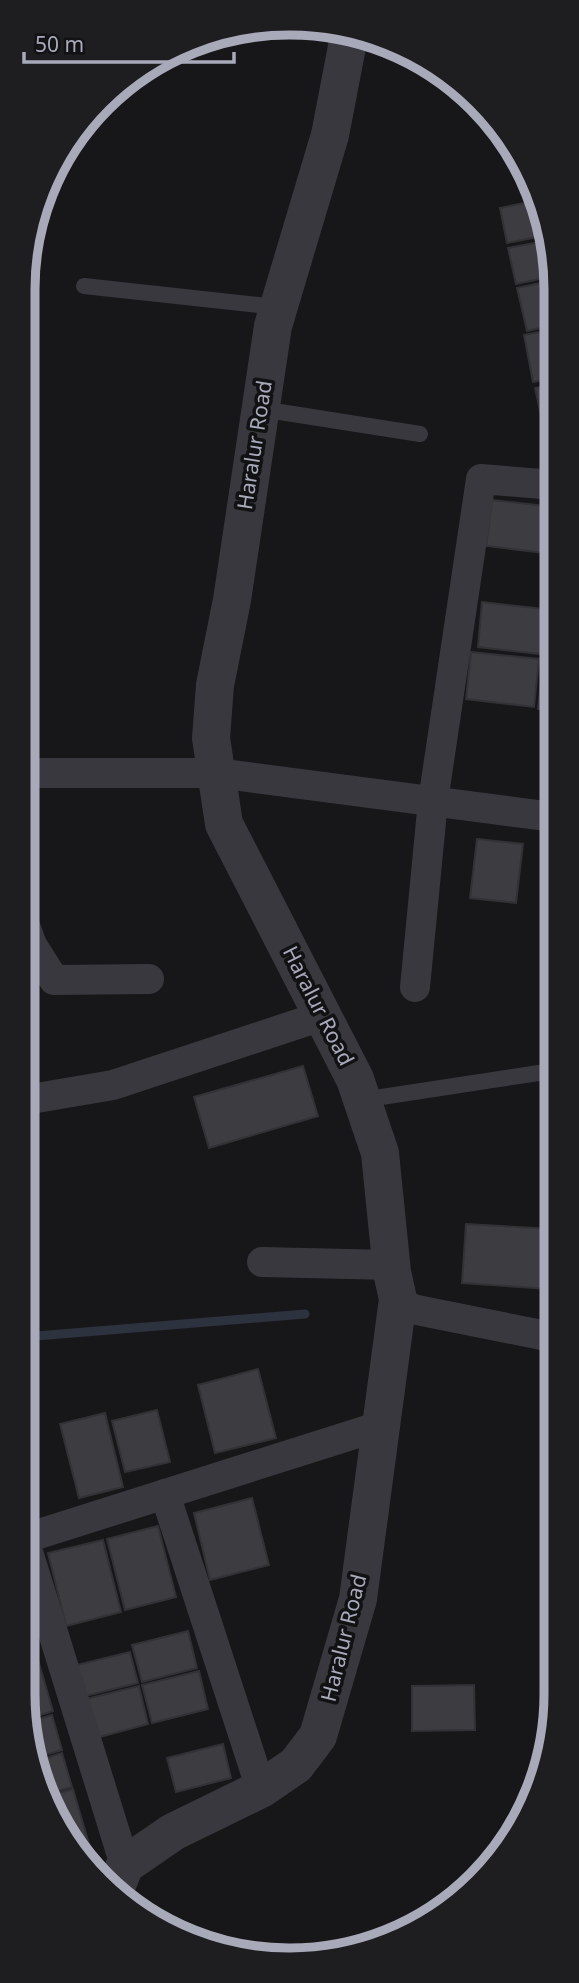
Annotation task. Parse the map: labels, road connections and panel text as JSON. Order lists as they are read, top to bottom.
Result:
{
  "streets": {
    "street": ["Haralur Road"]
  },
  "scale_bar": "50 m"
}
